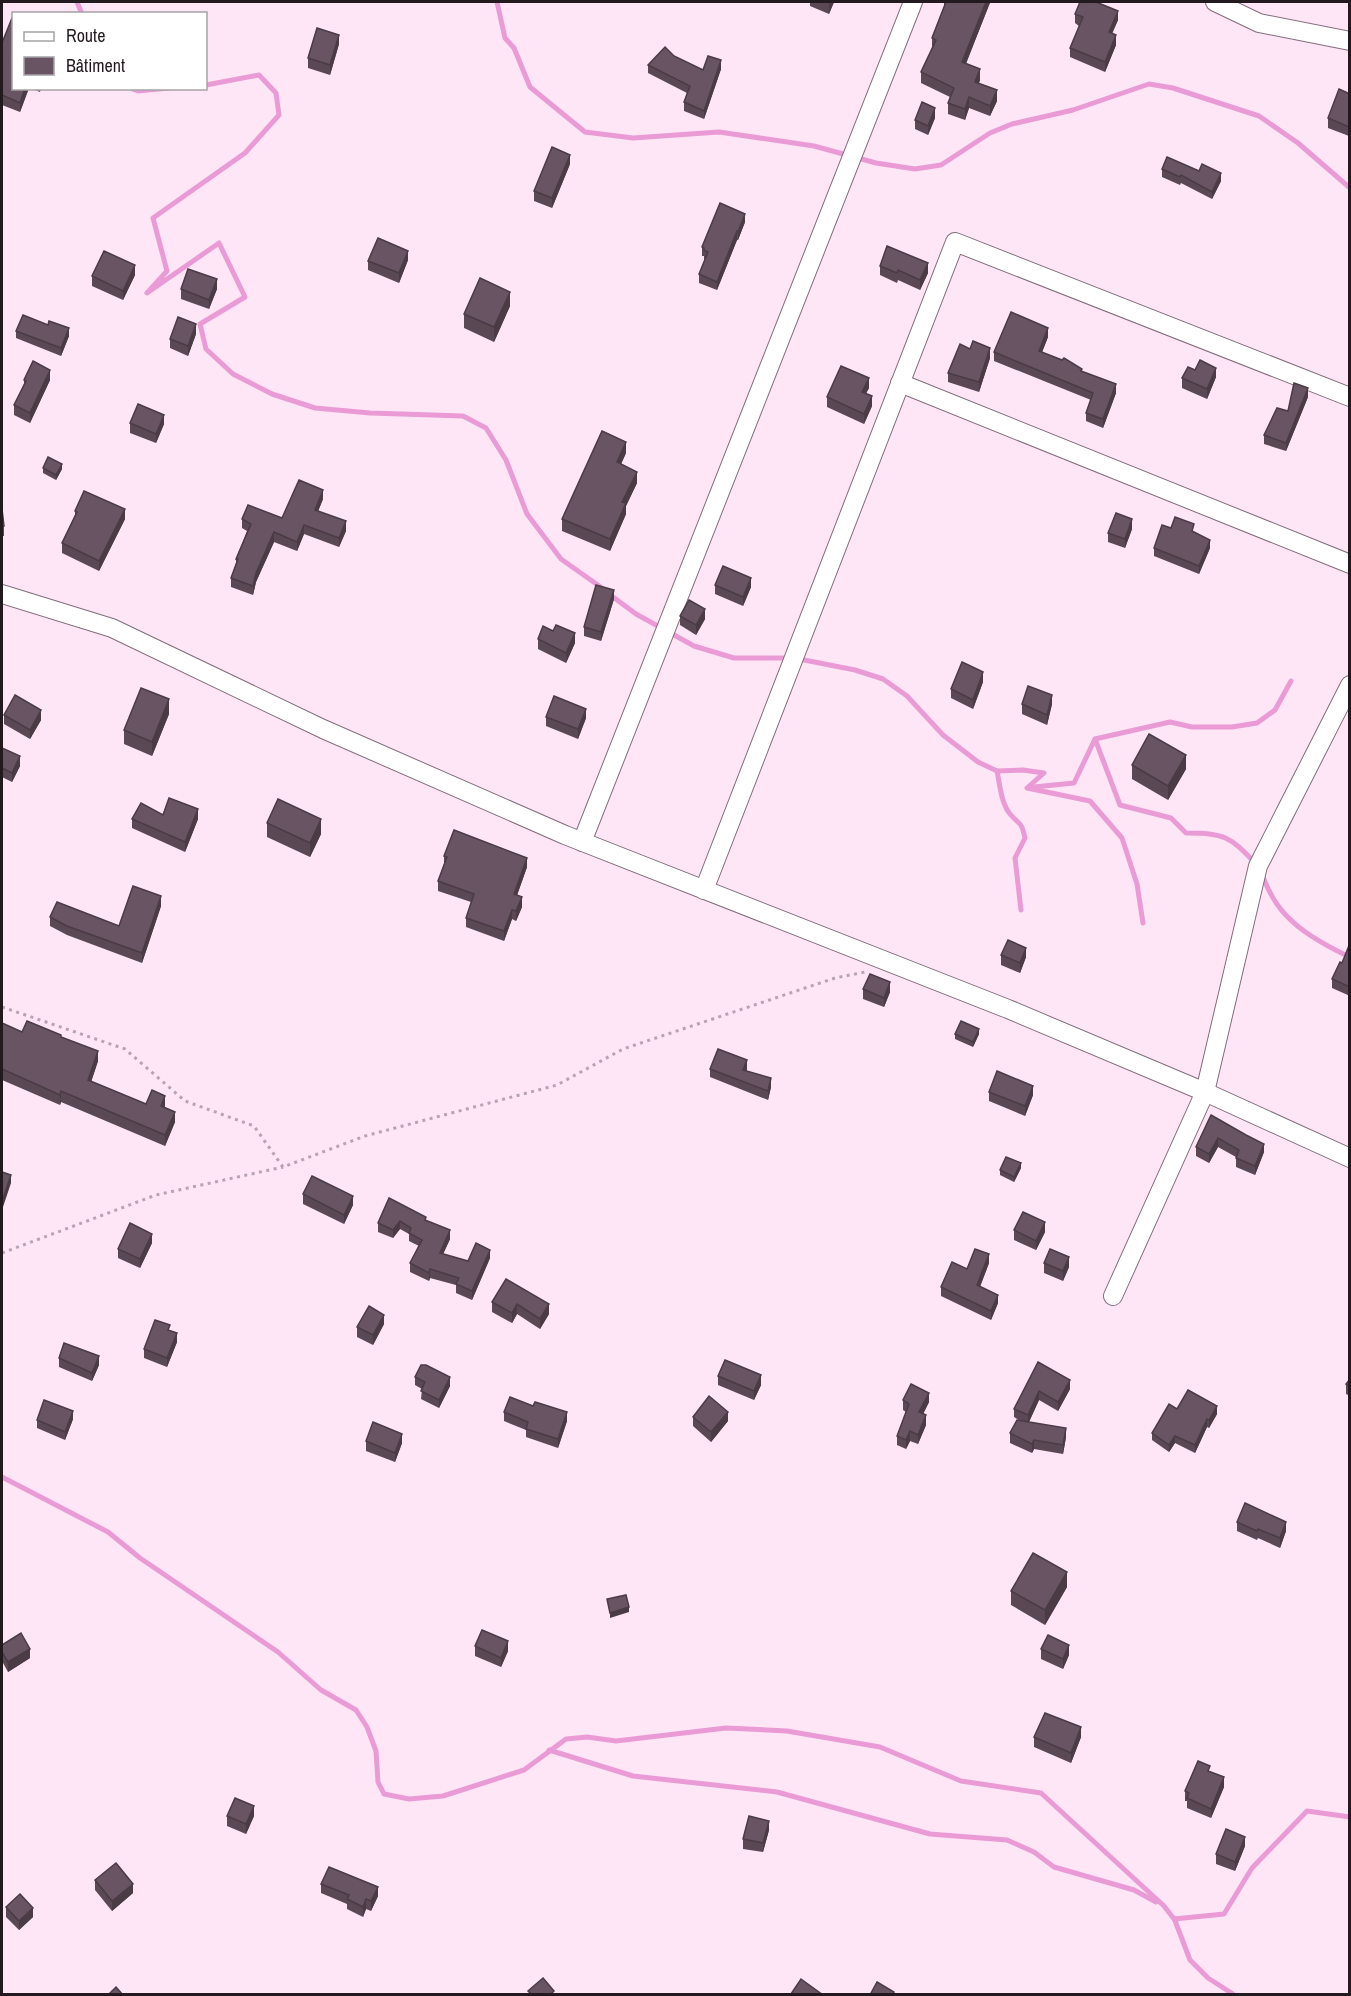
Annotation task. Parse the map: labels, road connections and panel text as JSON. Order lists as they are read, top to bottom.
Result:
{
  "legend": ["Route", "Bâtiment"]
}
